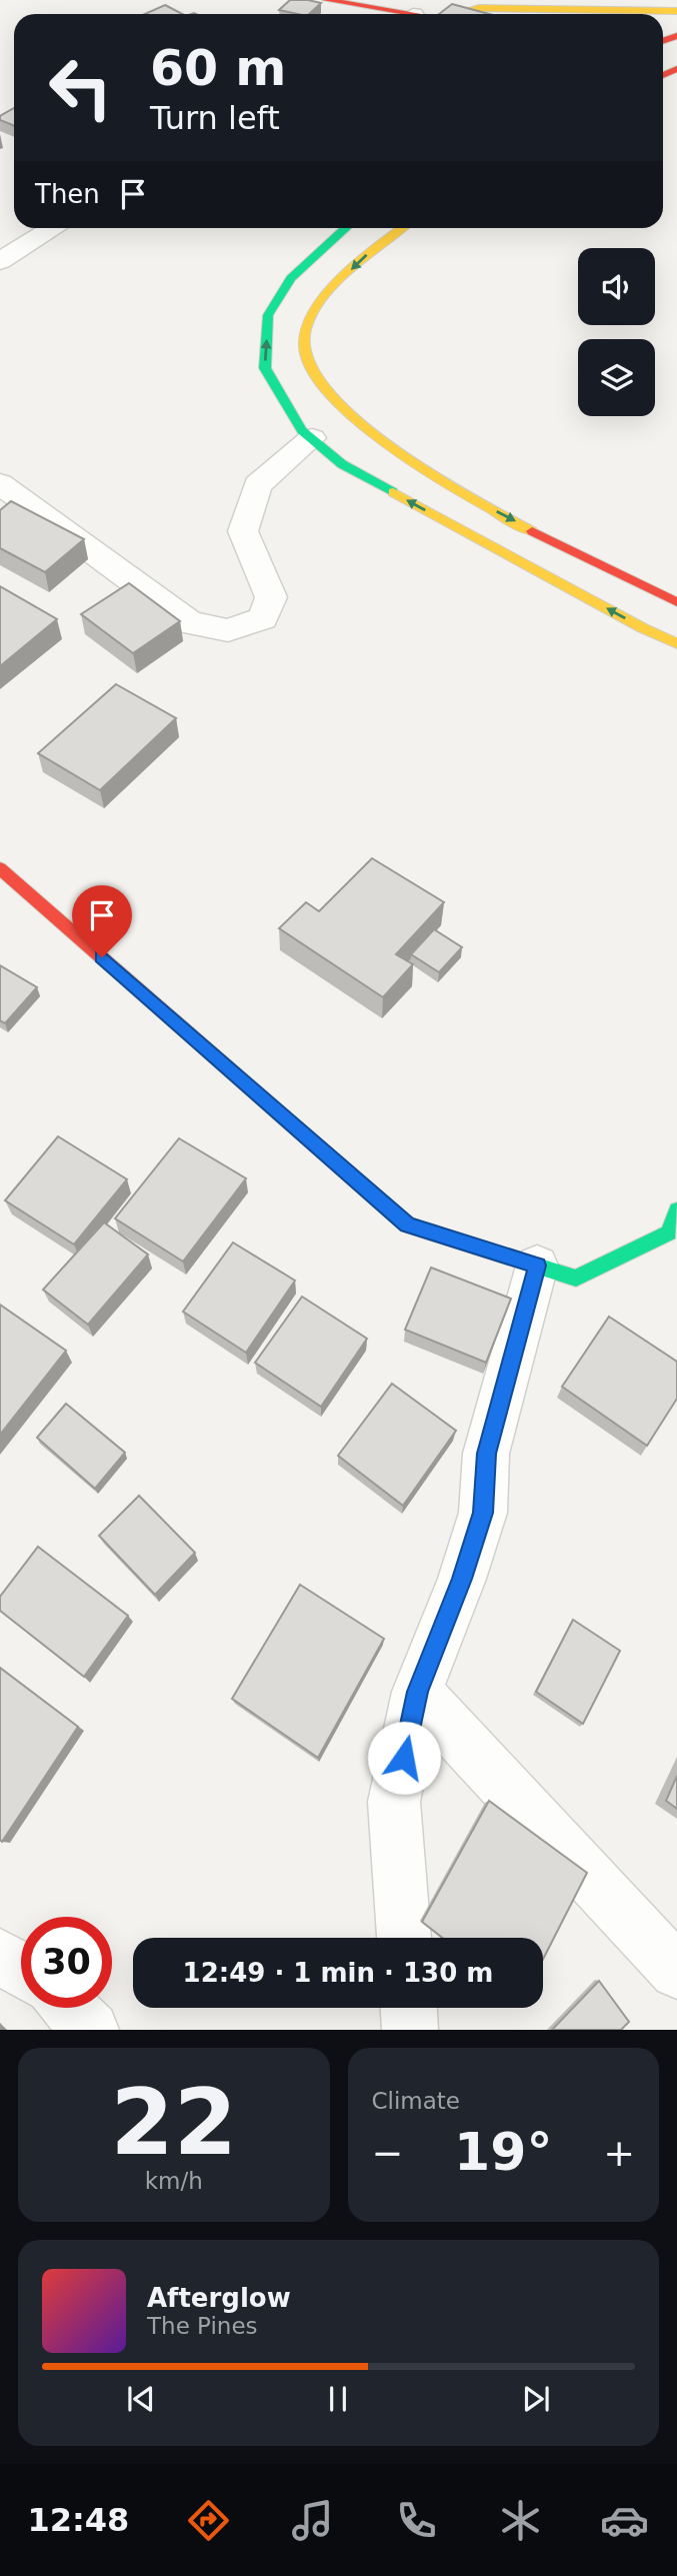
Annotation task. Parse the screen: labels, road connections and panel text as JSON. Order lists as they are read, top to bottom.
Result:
{
  "page": {
    "turn": ["60 m", "Turn left"],
    "then": "Then",
    "limit": "30",
    "trip": "12:49 · 1 min · 130 m",
    "tile": [
      ["22", "km/h"],
      "Climate"
    ],
    "heat": ["−", "19°", "+"],
    "song": ["Afterglow", "The Pines"],
    "tabs": "12:48"
  }
}
